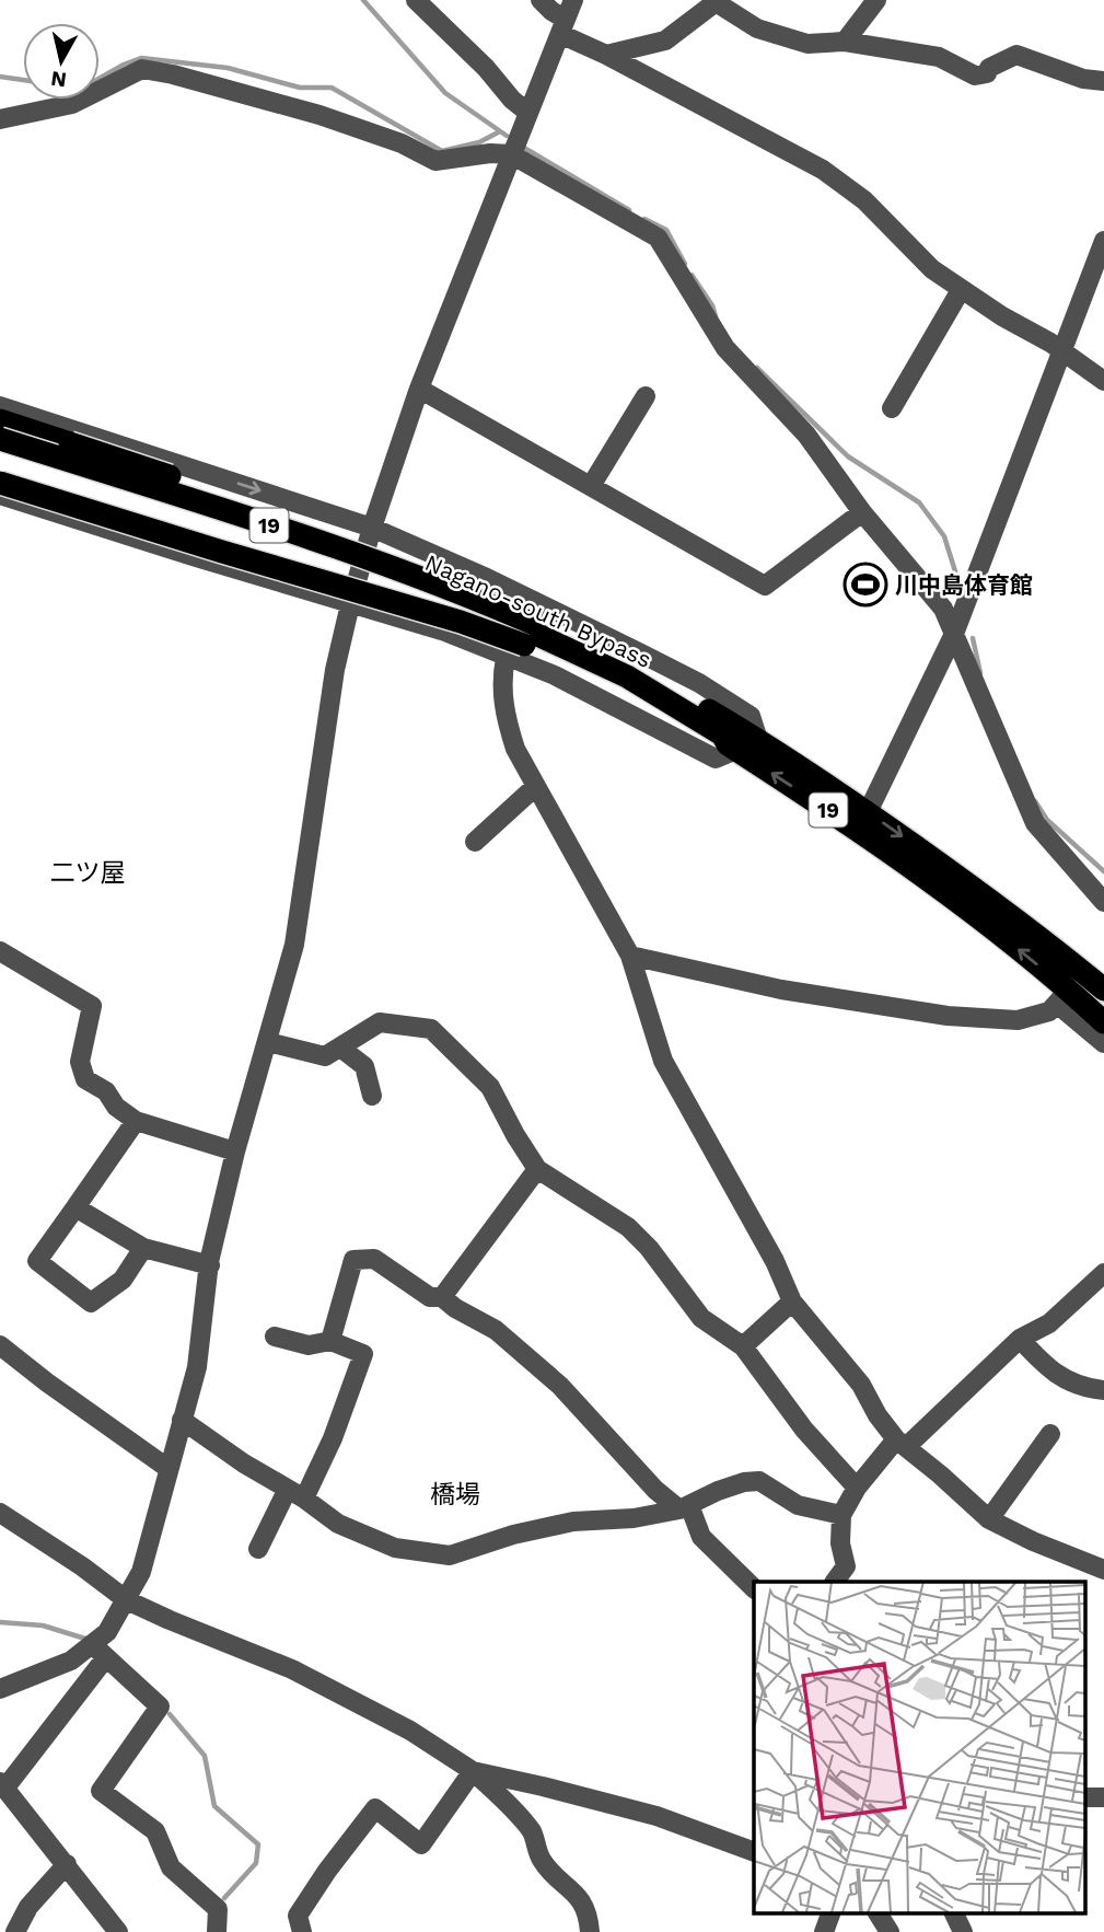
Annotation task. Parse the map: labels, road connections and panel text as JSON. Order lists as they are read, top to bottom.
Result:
{
  "streets": {
    "highway": ["19", "Nagano-south Bypass"]
  },
  "crossings": [
    ["19", "Nagano-south Bypass"]
  ],
  "districts": ["二ツ屋", "橋場"],
  "places": {
    "sports": ["川中島体育館"]
  },
  "north": "bottom"
}
